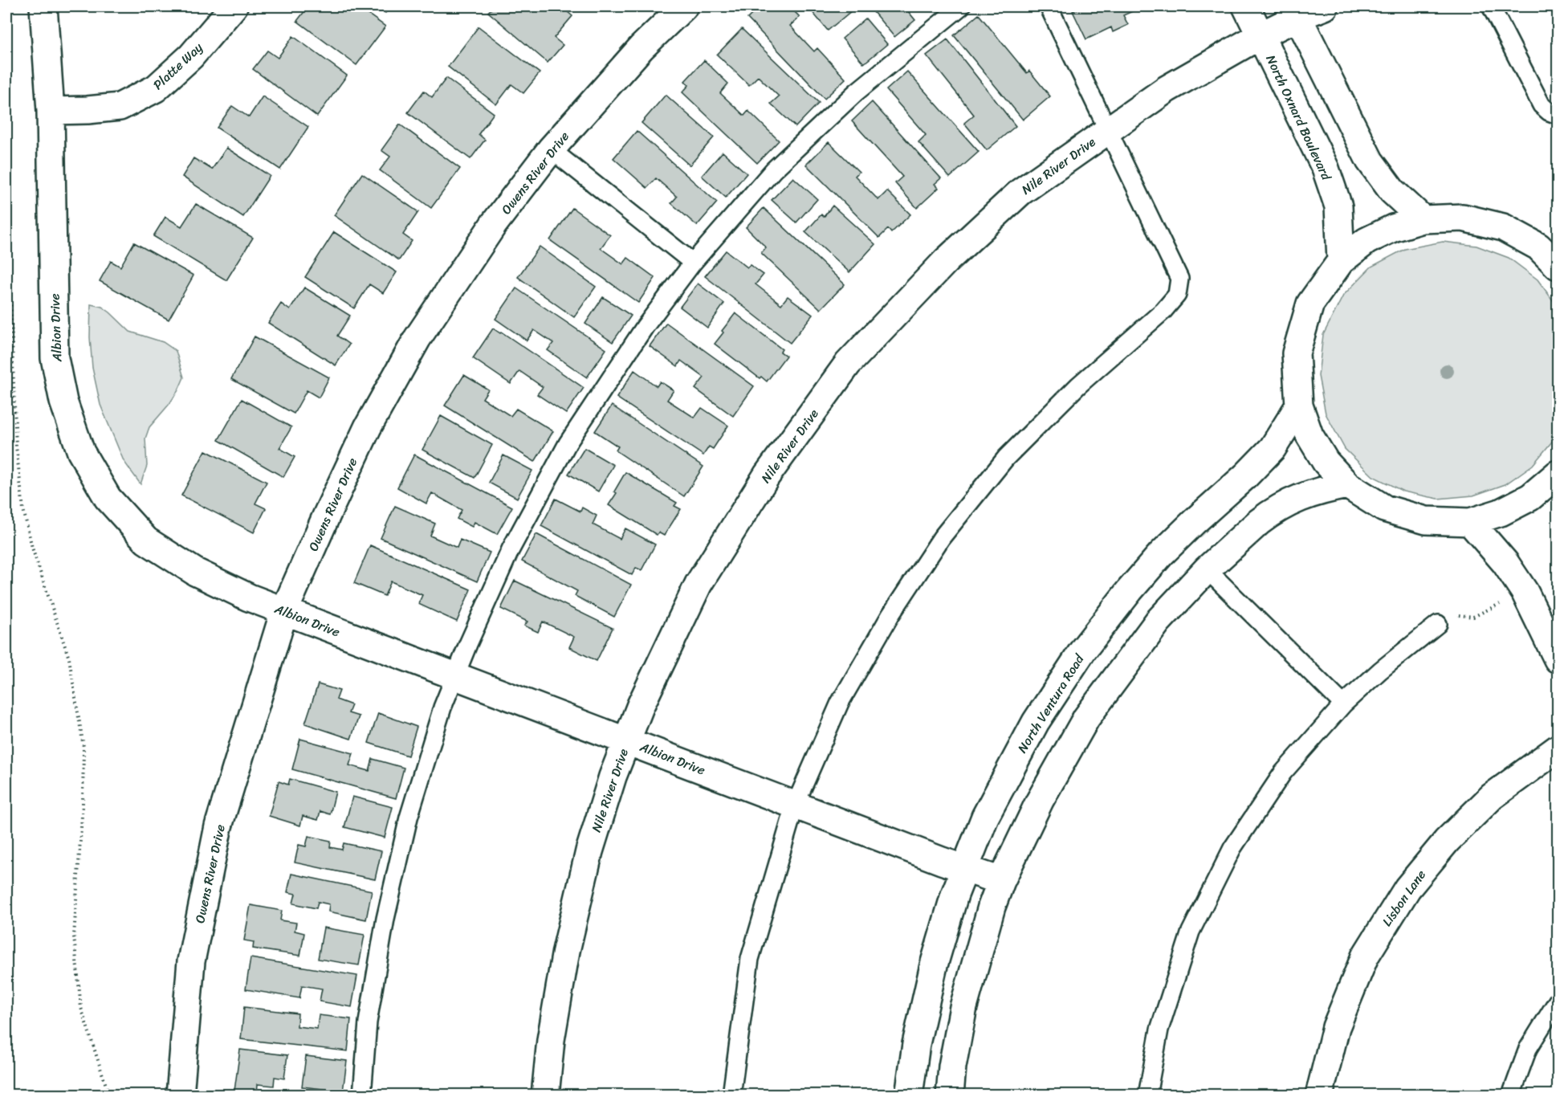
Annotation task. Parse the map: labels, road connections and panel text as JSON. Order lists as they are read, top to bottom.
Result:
{
  "streets": {
    "street": [
      "Platte Way",
      "North Oxnard Boulevard",
      "Nile River Drive",
      "Owens River Drive",
      "Albion Drive",
      "North Ventura Road",
      "Lisbon Lane"
    ]
  },
  "crossings": [
    ["Platte Way", "Albion Drive"],
    ["North Oxnard Boulevard", "Nile River Drive"],
    ["Nile River Drive", "Albion Drive"],
    ["Owens River Drive", "Albion Drive"],
    ["Albion Drive", "North Ventura Road"]
  ]
}
